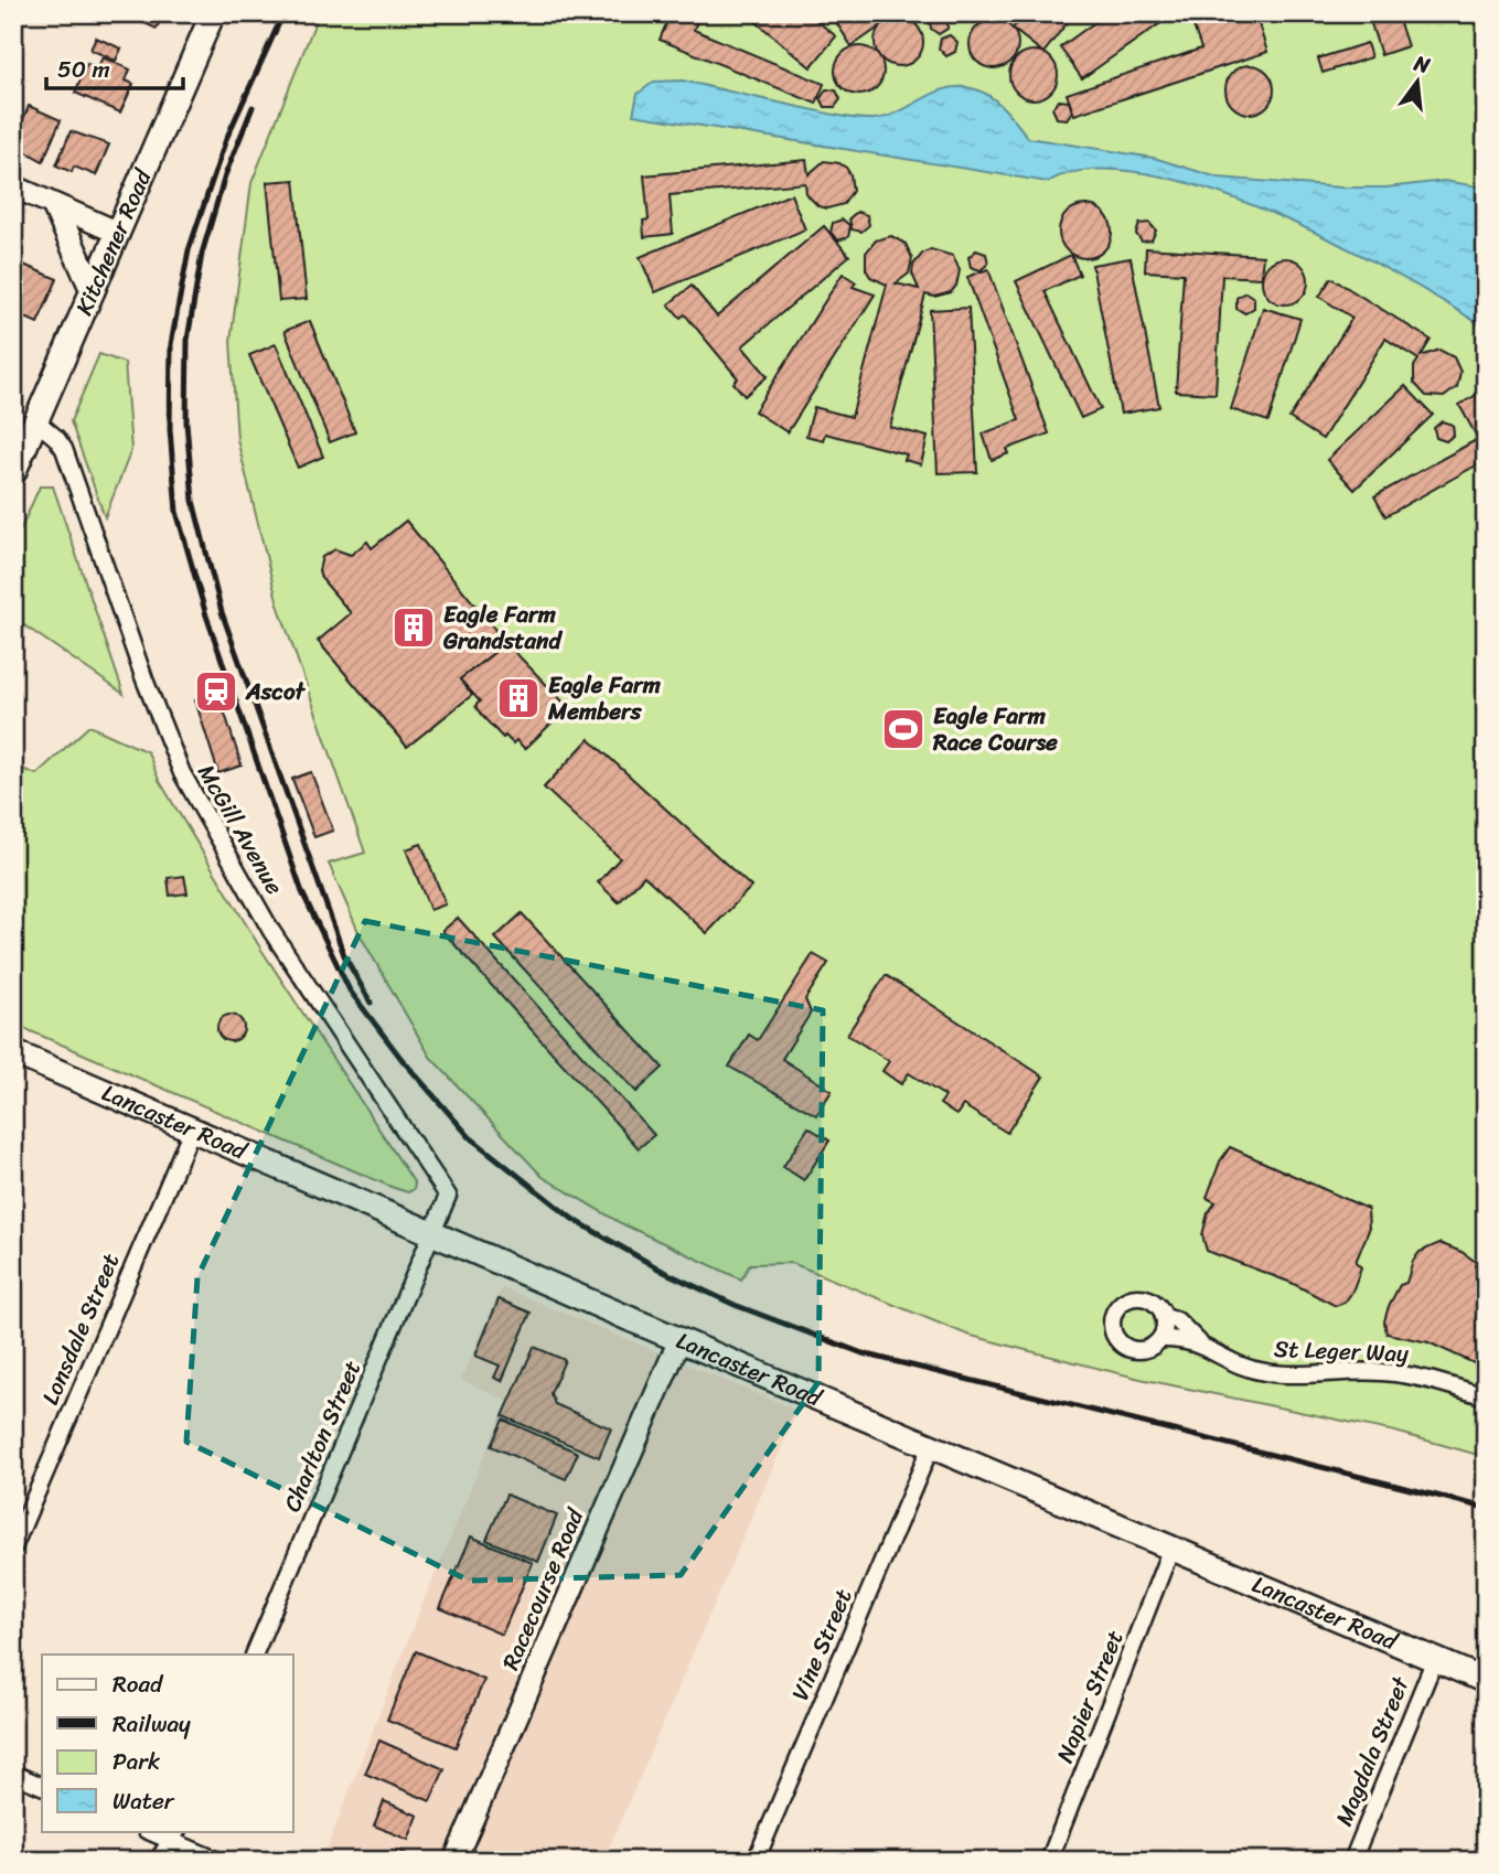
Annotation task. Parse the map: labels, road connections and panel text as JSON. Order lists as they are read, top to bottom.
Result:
{
  "streets": {
    "main road": ["Kitchener Road", "Lancaster Road"],
    "street": [
      "McGill Avenue",
      "Lonsdale Street",
      "St Leger Way",
      "Charlton Street",
      "Racecourse Road",
      "Vine Street",
      "Napier Street",
      "Magdala Street"
    ]
  },
  "crossings": [
    ["Kitchener Road", "McGill Avenue"],
    ["McGill Avenue", "Lancaster Road"],
    ["McGill Avenue", "Charlton Street"],
    ["Lancaster Road", "Lonsdale Street"],
    ["Lancaster Road", "Charlton Street"],
    ["Lancaster Road", "Racecourse Road"],
    ["Lancaster Road", "Vine Street"],
    ["Lancaster Road", "Napier Street"],
    ["Lancaster Road", "Magdala Street"]
  ],
  "places": {
    "building": ["Eagle Farm Grandstand", "Eagle Farm Members"],
    "station": ["Ascot"],
    "sports": ["Eagle Farm Race Course"]
  },
  "legend": [
    "Road",
    "Railway",
    "Park",
    "Water"
  ],
  "scale_bar": "50 m",
  "north": "top"
}
